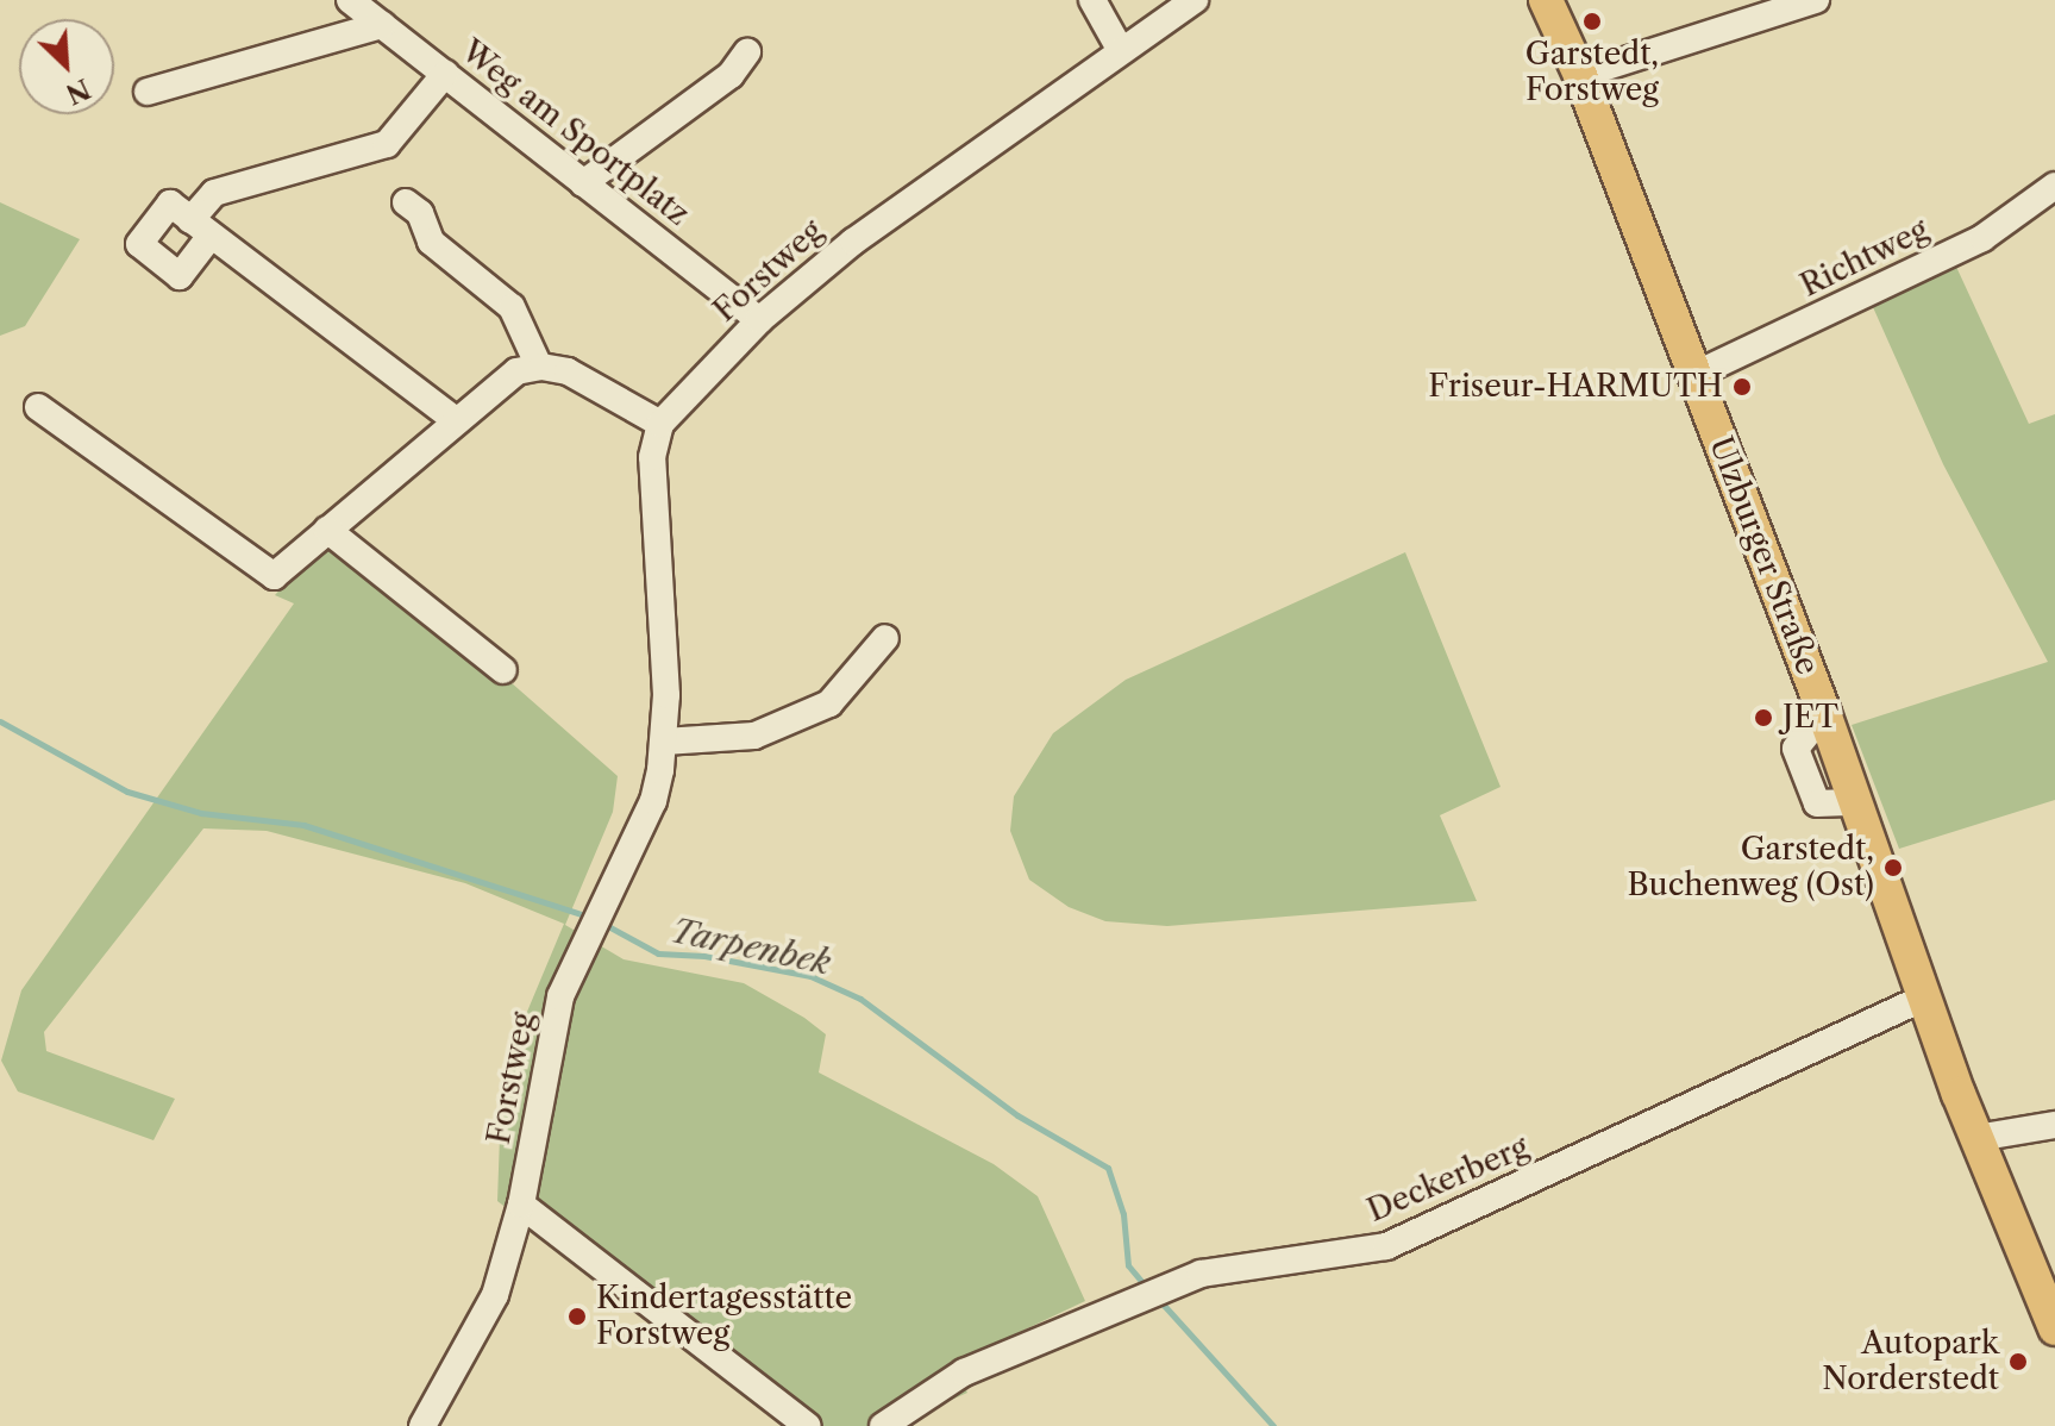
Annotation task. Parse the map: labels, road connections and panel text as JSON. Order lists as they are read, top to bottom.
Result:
{
  "streets": {
    "main road": ["Ulzburger Straße"],
    "street": [
      "Weg am Sportplatz",
      "Richtweg",
      "Forstweg",
      "Deckerberg"
    ]
  },
  "crossings": [
    ["Weg am Sportplatz", "Forstweg"],
    ["Richtweg", "Ulzburger Straße"],
    ["Ulzburger Straße", "Deckerberg"]
  ],
  "water": ["Tarpenbek"],
  "places": [
    "Garstedt, Forstweg",
    "Friseur-HARMUTH",
    "JET",
    "Garstedt, Buchenweg (Ost)",
    "Kindertagesstätte Forstweg",
    "Autopark Norderstedt"
  ],
  "north": "bottom right"
}
